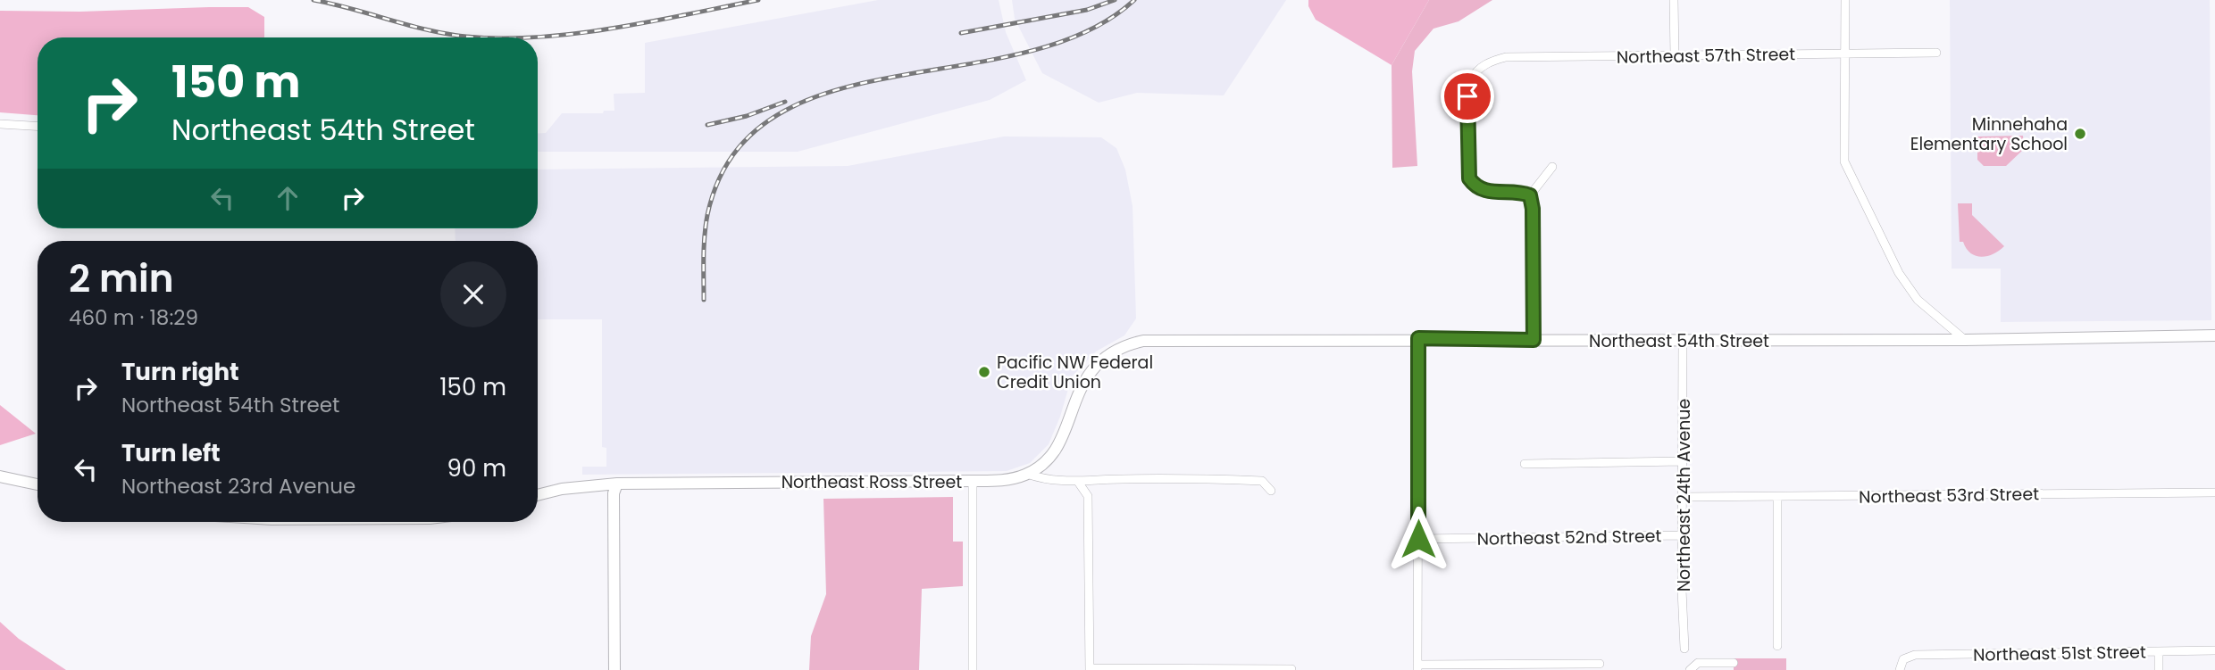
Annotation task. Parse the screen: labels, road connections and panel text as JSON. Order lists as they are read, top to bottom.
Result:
{
  "streets": {
    "street": [
      "Northeast 57th Street",
      "Northeast 54th Street",
      "Northeast Ross Street",
      "Northeast 24th Avenue",
      "Northeast 53rd Street",
      "Northeast 52nd Street",
      "Northeast 51st Street"
    ]
  },
  "crossings": [
    ["Northeast 54th Street", "Northeast Ross Street"],
    ["Northeast 54th Street", "Northeast 24th Avenue"],
    ["Northeast 24th Avenue", "Northeast 53rd Street"],
    ["Northeast 24th Avenue", "Northeast 52nd Street"]
  ],
  "places": ["Minnehaha Elementary School", "Pacific NW Federal Credit Union"],
  "page": {
    "turn": ["150 m", "Northeast 54th Street"],
    "heading": ["2 min", "460 m · 18:29"],
    "list": [
      {
        "name": "Turn right",
        "note": "Northeast 54th Street",
        "value": "150 m"
      },
      {
        "name": "Turn left",
        "note": "Northeast 23rd Avenue",
        "value": "90 m"
      }
    ]
  }
}
